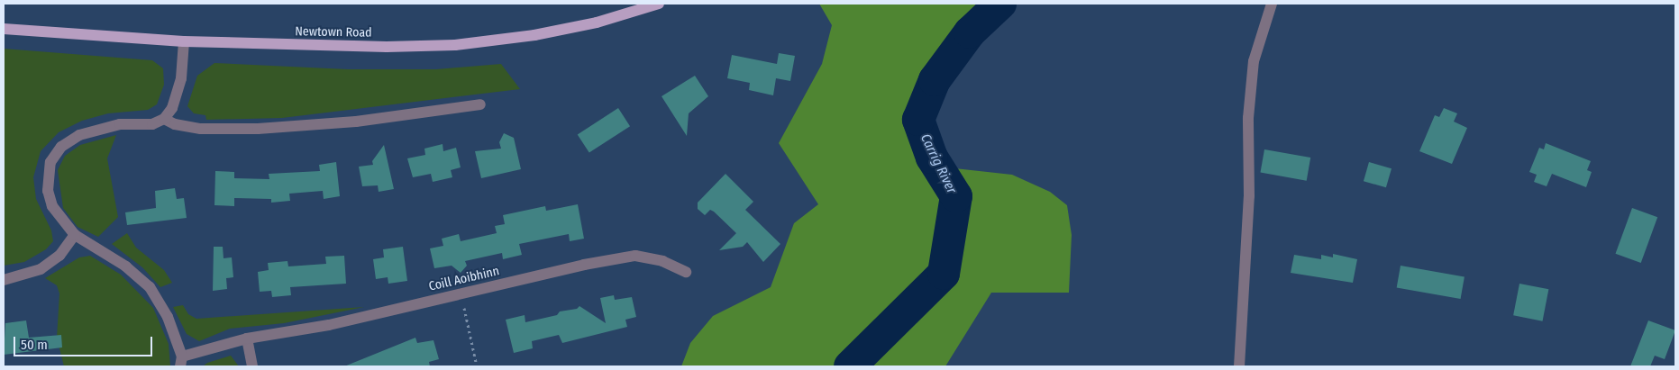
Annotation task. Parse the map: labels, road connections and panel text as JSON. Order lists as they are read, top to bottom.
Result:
{
  "streets": {
    "main road": ["Newtown Road"],
    "street": ["Coill Aoibhinn"]
  },
  "water": ["Carrig River"],
  "scale_bar": "50 m"
}
